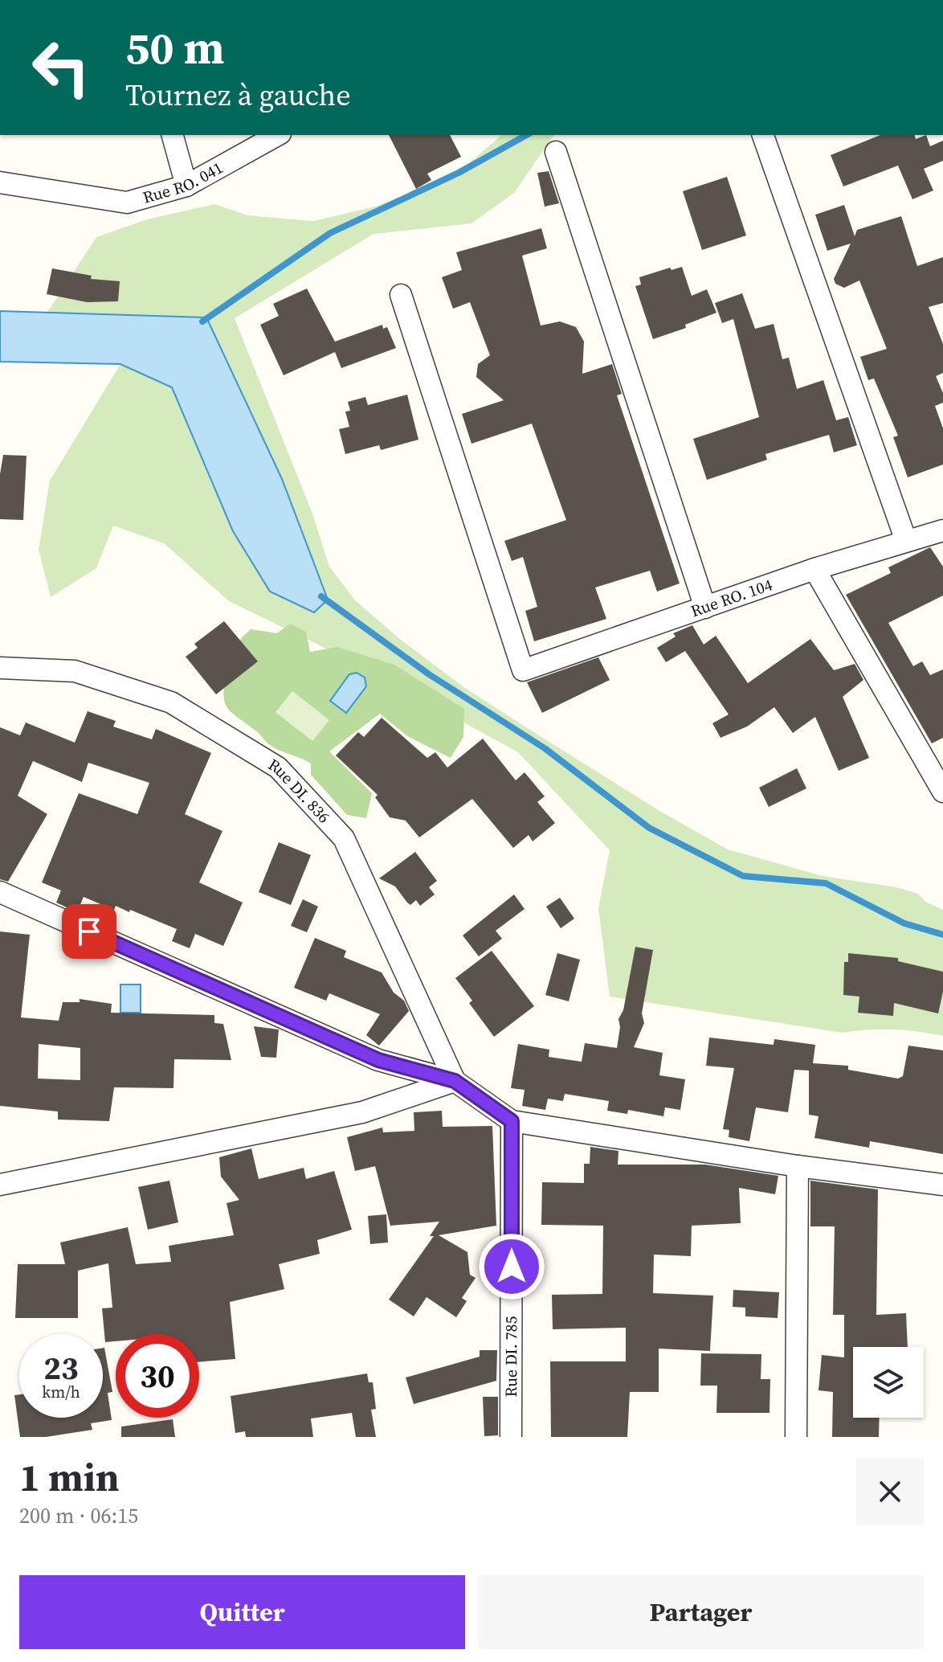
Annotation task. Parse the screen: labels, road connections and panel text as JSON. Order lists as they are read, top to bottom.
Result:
{
  "streets": {
    "street": [
      "Rue RO. 041",
      "Rue RO. 104",
      "Rue DI. 836",
      "Rue DI. 785"
    ]
  },
  "page": {
    "turn": ["50 m", "Tournez à gauche"],
    "speed": "23 km/h",
    "limit": "30",
    "heading": ["1 min", "200 m · 06:15"],
    "buttons": ["Quitter", "Partager"]
  }
}
